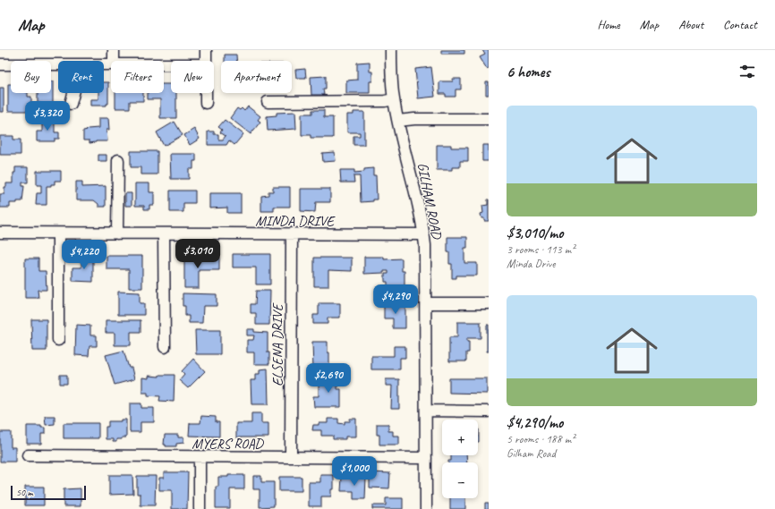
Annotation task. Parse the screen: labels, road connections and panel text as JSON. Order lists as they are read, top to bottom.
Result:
{
  "streets": {
    "street": [
      "GILHAM ROAD",
      "MINDA DRIVE",
      "ELSENA DRIVE",
      "MYERS ROAD"
    ]
  },
  "crossings": [
    ["GILHAM ROAD", "MINDA DRIVE"],
    ["GILHAM ROAD", "MYERS ROAD"],
    ["MINDA DRIVE", "ELSENA DRIVE"],
    ["ELSENA DRIVE", "MYERS ROAD"]
  ],
  "scale_bar": "50 m",
  "page": {
    "header": "Map",
    "nav": [
      "Home",
      "Map",
      "About",
      "Contact"
    ],
    "heading": "6 homes",
    "chip": [
      "Buy",
      "Rent",
      "Filters",
      "New",
      "Apartment"
    ],
    "list": [
      {
        "name": "$3,010/mo",
        "note": "3 rooms · 113 m² · Minda Drive"
      },
      {
        "name": "$4,290/mo",
        "note": "5 rooms · 188 m² · Gilham Road"
      }
    ],
    "price": [
      "$3,320",
      "$3,010",
      "$4,220",
      "$4,290",
      "$2,690",
      "$1,000"
    ],
    "map_buttons": ["+", "−"],
    "scale": "50 m"
  }
}
